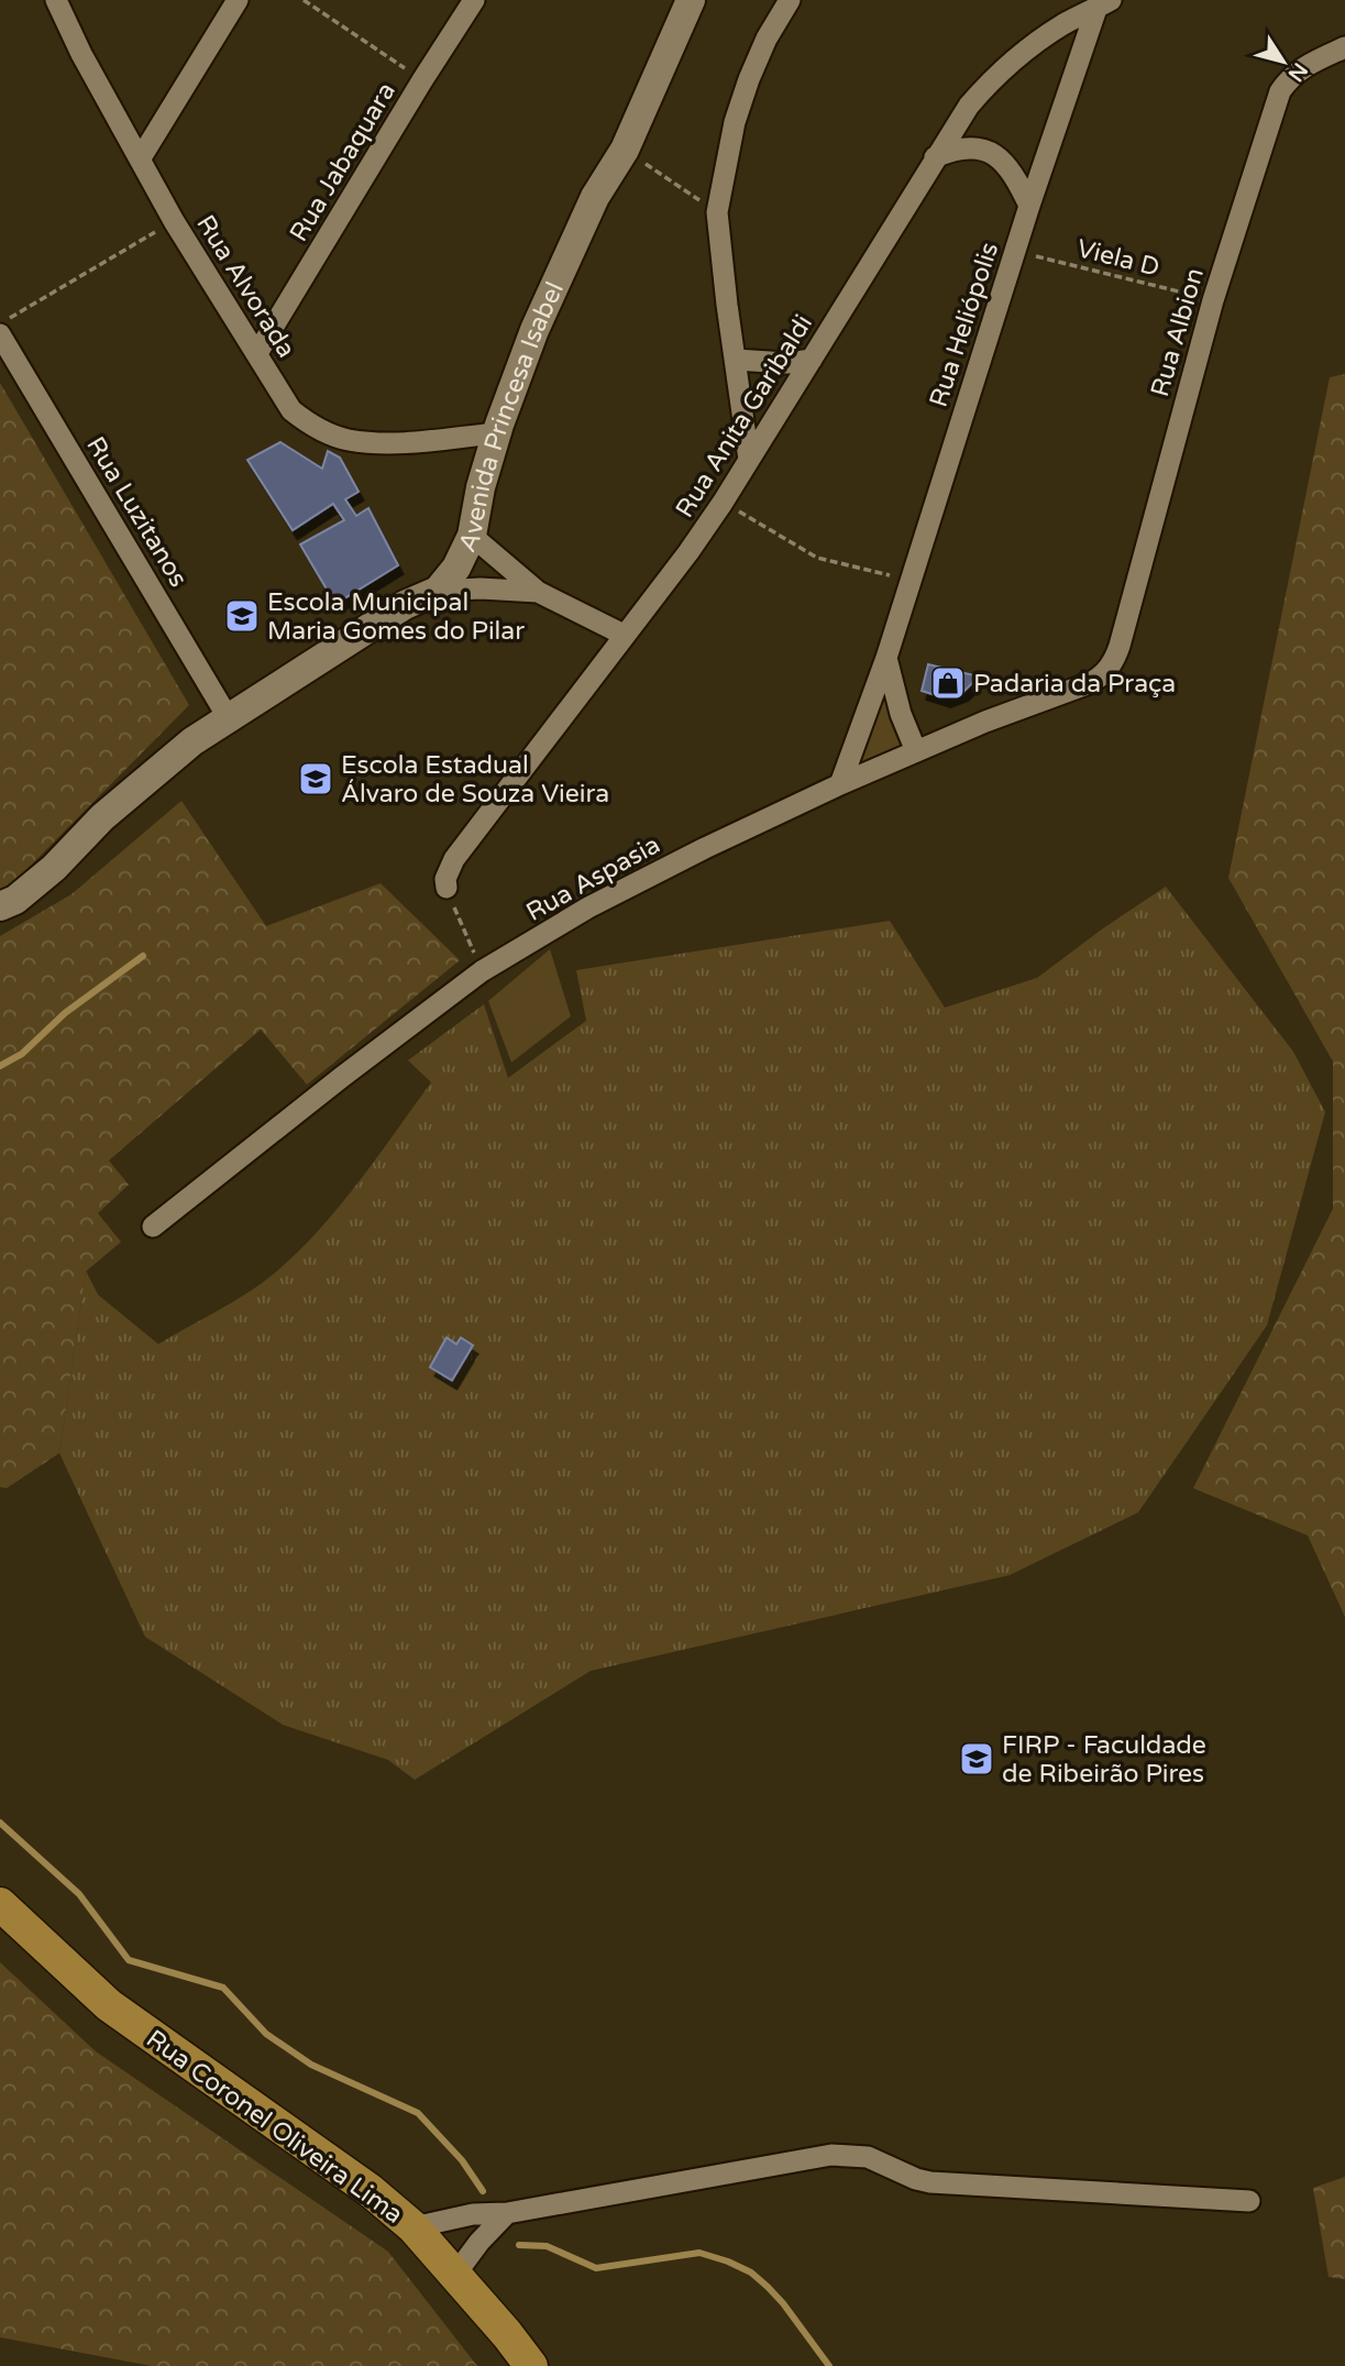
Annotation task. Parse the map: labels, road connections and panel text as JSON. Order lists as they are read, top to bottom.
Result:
{
  "streets": {
    "main road": ["Avenida Princesa Isabel", "Rua Coronel Oliveira Lima"],
    "street": [
      "Rua Jabaquara",
      "Rua Alvorada",
      "Rua Heliópolis",
      "Rua Albion",
      "Rua Anita Garibaldi",
      "Rua Luzitanos",
      "Rua Aspasia"
    ],
    "path": ["Viela D"]
  },
  "crossings": [
    ["Rua Jabaquara", "Rua Alvorada"],
    ["Viela D", "Rua Heliópolis"],
    ["Viela D", "Rua Albion"],
    ["Rua Alvorada", "Avenida Princesa Isabel"],
    ["Rua Heliópolis", "Rua Anita Garibaldi"],
    ["Rua Heliópolis", "Rua Aspasia"],
    ["Rua Albion", "Rua Aspasia"],
    ["Avenida Princesa Isabel", "Rua Luzitanos"]
  ],
  "places": {
    "school or university": ["Escola Municipal Maria Gomes do Pilar", "Escola Estadual Álvaro de Souza Vieira", "FIRP - Faculdade de Ribeirão Pires"],
    "shop": ["Padaria da Praça"]
  },
  "north": "bottom right"
}
